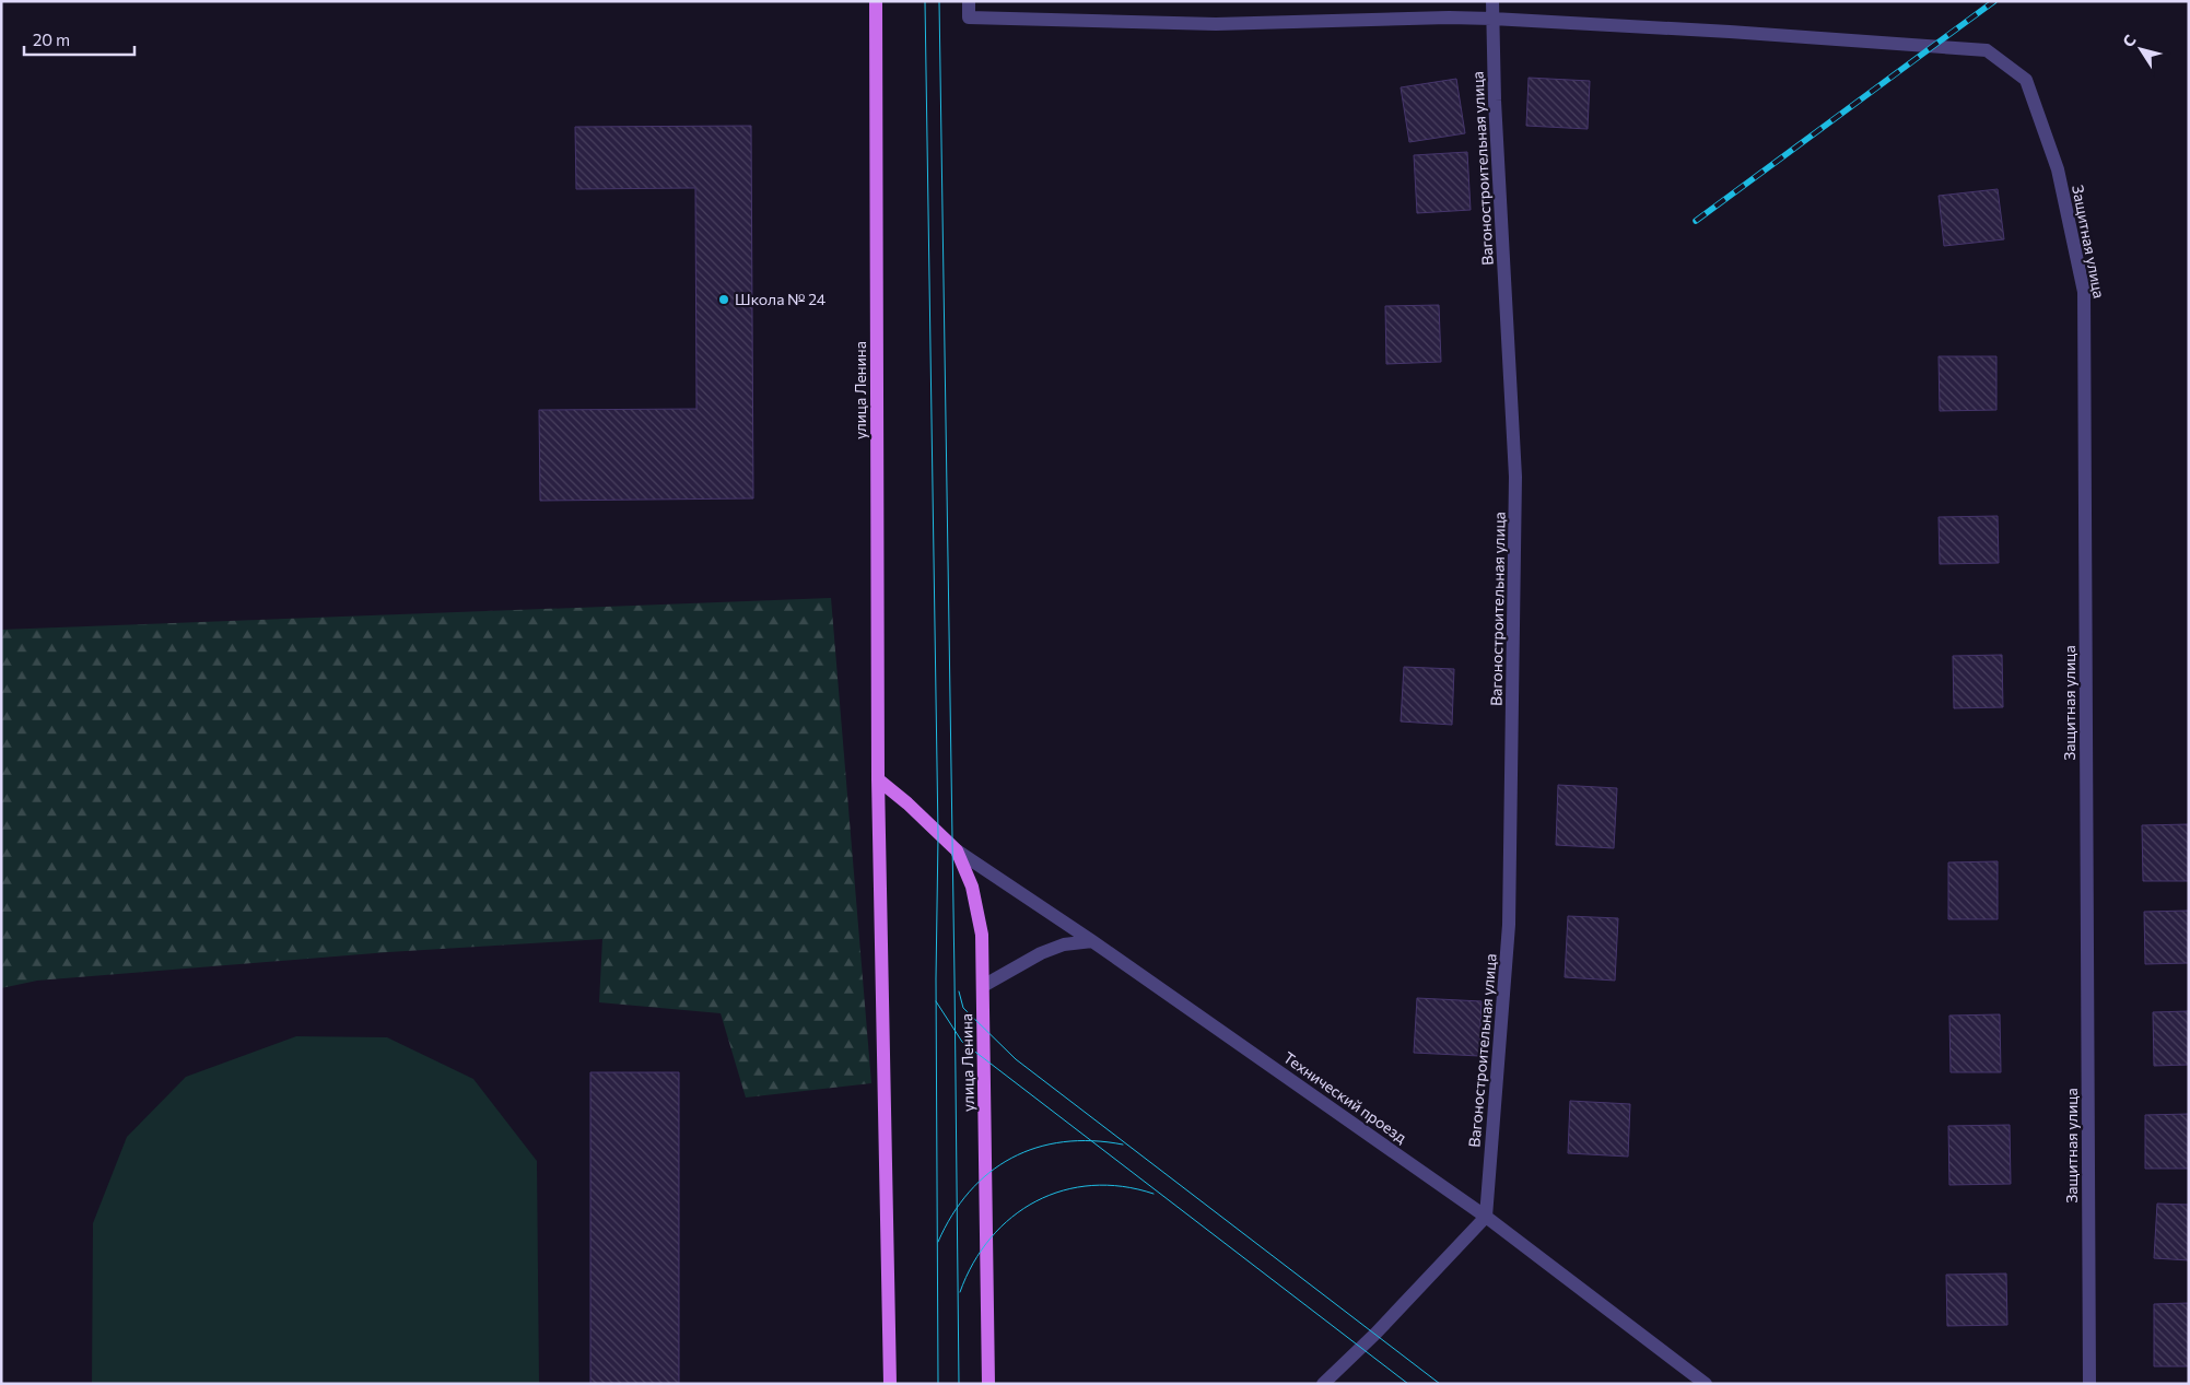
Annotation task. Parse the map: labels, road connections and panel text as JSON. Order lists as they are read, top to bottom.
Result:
{
  "streets": {
    "main road": ["улица Ленина"],
    "street": ["Вагоностроительная улица", "Защитная улица", "Технический проезд"]
  },
  "crossings": [
    ["Вагоностроительная улица", "Защитная улица"],
    ["Вагоностроительная улица", "Технический проезд"],
    ["улица Ленина", "Технический проезд"]
  ],
  "places": ["Школа № 24"],
  "scale_bar": "20 m",
  "north": "top left"
}
